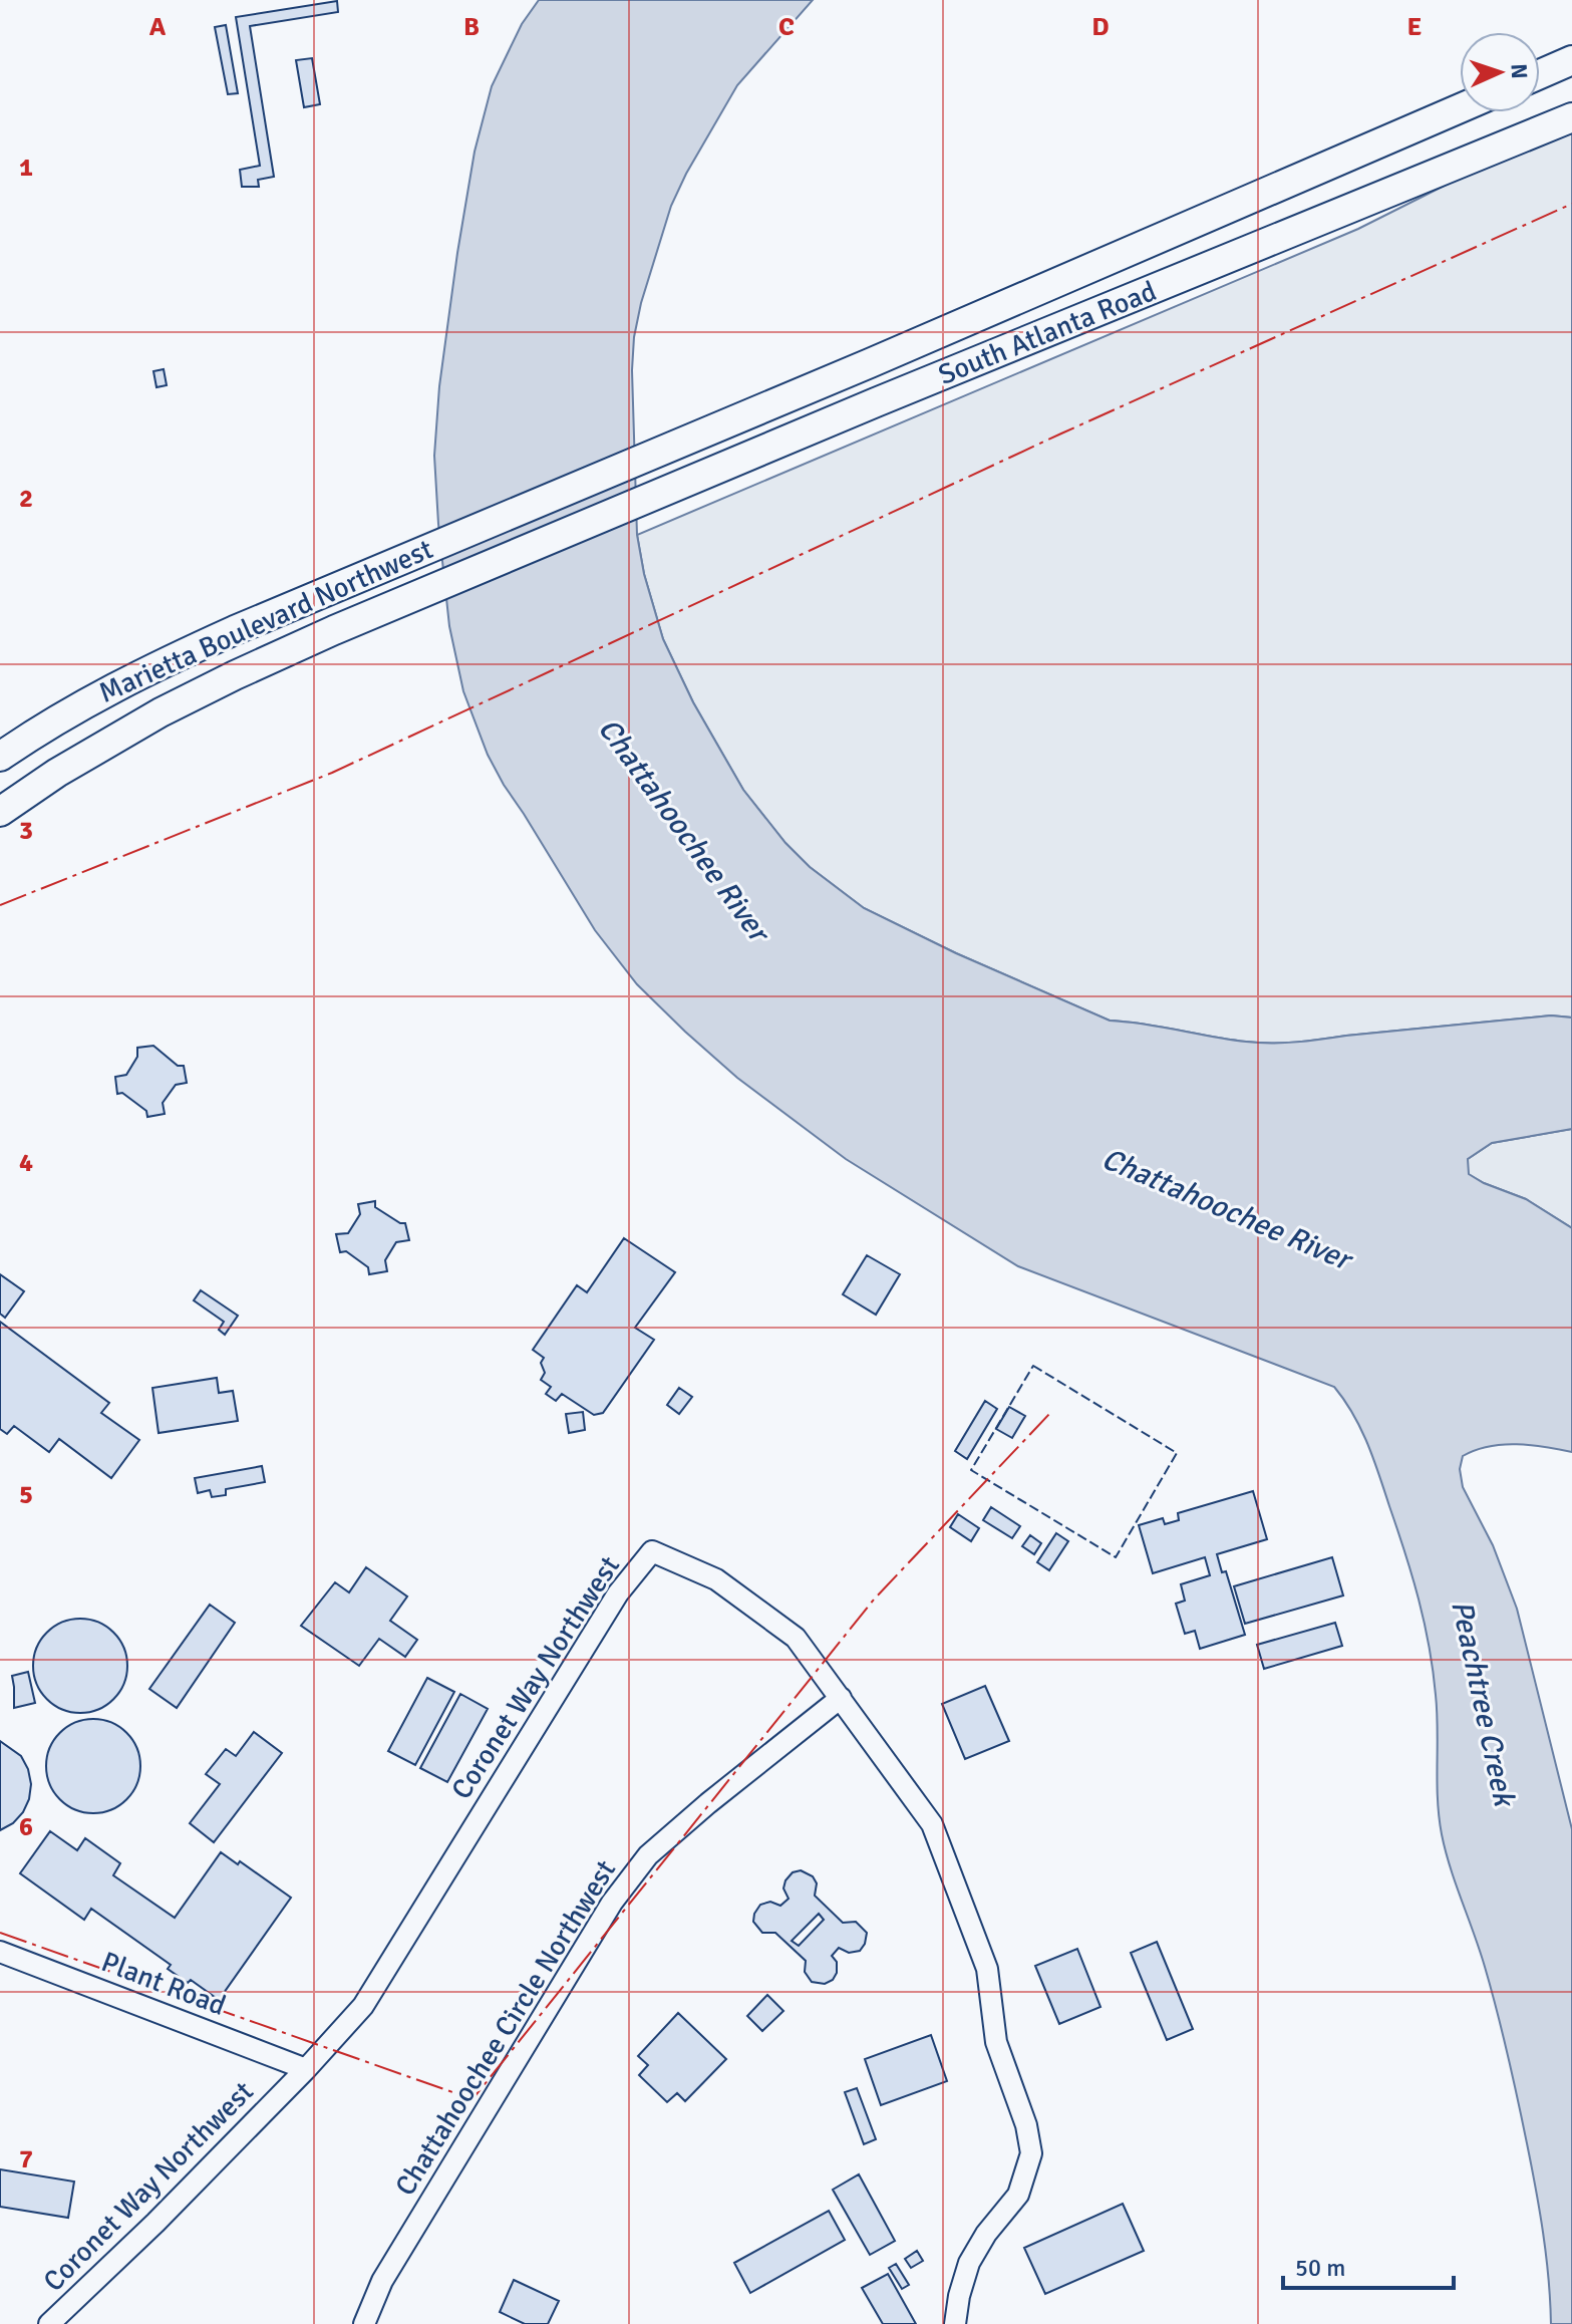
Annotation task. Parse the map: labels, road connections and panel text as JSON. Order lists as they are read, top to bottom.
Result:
{
  "streets": {
    "main road": ["South Atlanta Road", "Marietta Boulevard Northwest"],
    "street": ["Coronet Way Northwest", "Plant Road", "Chattahoochee Circle Northwest"]
  },
  "crossings": [
    ["South Atlanta Road", "Marietta Boulevard Northwest"],
    ["Coronet Way Northwest", "Plant Road"],
    ["Coronet Way Northwest", "Chattahoochee Circle Northwest"]
  ],
  "water": ["Chattahoochee River", "Peachtree Creek"],
  "scale_bar": "50 m",
  "north": "right",
  "grid": {
    "columns": [
      "A",
      "B",
      "C",
      "D",
      "E"
    ],
    "rows": [
      "1",
      "2",
      "3",
      "4",
      "5",
      "6",
      "7"
    ]
  }
}
